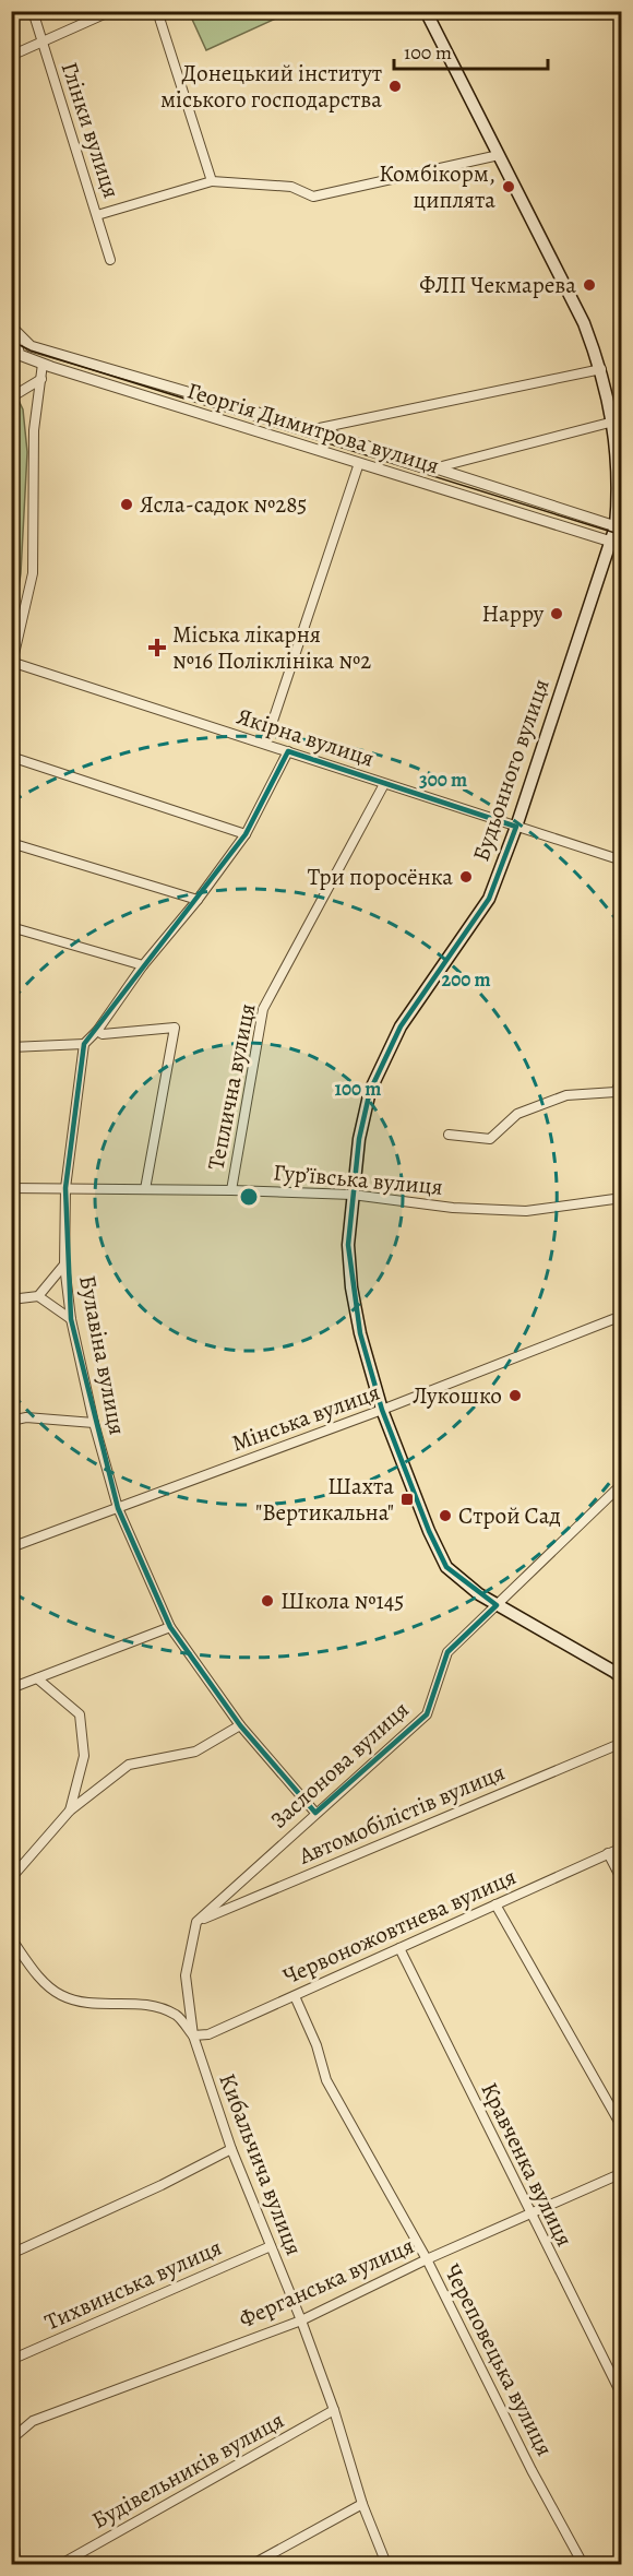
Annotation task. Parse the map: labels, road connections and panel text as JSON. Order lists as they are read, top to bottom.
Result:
{
  "streets": {
    "main road": ["Будьонного вулиця"],
    "street": [
      "Глінки вулиця",
      "Георгія Димитрова вулиця",
      "Якірна вулиця",
      "Теплична вулиця",
      "Гур’ївська вулиця",
      "Булавіна вулиця",
      "Мінська вулиця",
      "Заслонова вулиця",
      "Автомобілістів вулиця",
      "Червоножовтнева вулиця",
      "Кибальчича вулиця",
      "Кравченка вулиця",
      "Ферганська вулиця",
      "Тихвинська вулиця",
      "Череповецька вулиця",
      "Будівельників вулиця"
    ]
  },
  "crossings": [
    ["Георгія Димитрова вулиця", "Будьонного вулиця"],
    ["Якірна вулиця", "Будьонного вулиця"],
    ["Якірна вулиця", "Теплична вулиця"],
    ["Будьонного вулиця", "Гур’ївська вулиця"],
    ["Будьонного вулиця", "Мінська вулиця"],
    ["Будьонного вулиця", "Заслонова вулиця"],
    ["Теплична вулиця", "Гур’ївська вулиця"],
    ["Гур’ївська вулиця", "Булавіна вулиця"],
    ["Булавіна вулиця", "Мінська вулиця"],
    ["Булавіна вулиця", "Заслонова вулиця"],
    ["Заслонова вулиця", "Автомобілістів вулиця"],
    ["Червоножовтнева вулиця", "Кибальчича вулиця"],
    ["Червоножовтнева вулиця", "Кравченка вулиця"],
    ["Червоножовтнева вулиця", "Череповецька вулиця"],
    ["Кибальчича вулиця", "Ферганська вулиця"],
    ["Кибальчича вулиця", "Тихвинська вулиця"],
    ["Кибальчича вулиця", "Будівельників вулиця"],
    ["Кравченка вулиця", "Ферганська вулиця"],
    ["Ферганська вулиця", "Череповецька вулиця"]
  ],
  "places": {
    "other": [
      "Донецький інститут міського господарства",
      "Комбікорм, циплята",
      "ФЛП Чекмарева",
      "Ясла-садок №285",
      "Happy",
      "Три поросёнка",
      "Лукошко",
      "Строй Сад",
      "Школа №145"
    ],
    "health": ["Міська лікарня №16 Поліклініка №2"],
    "transit": ["Шахта \"Вертикальна\""]
  },
  "scale_bar": "100 m",
  "rings": ["300 m", "200 m", "100 m"]
}
